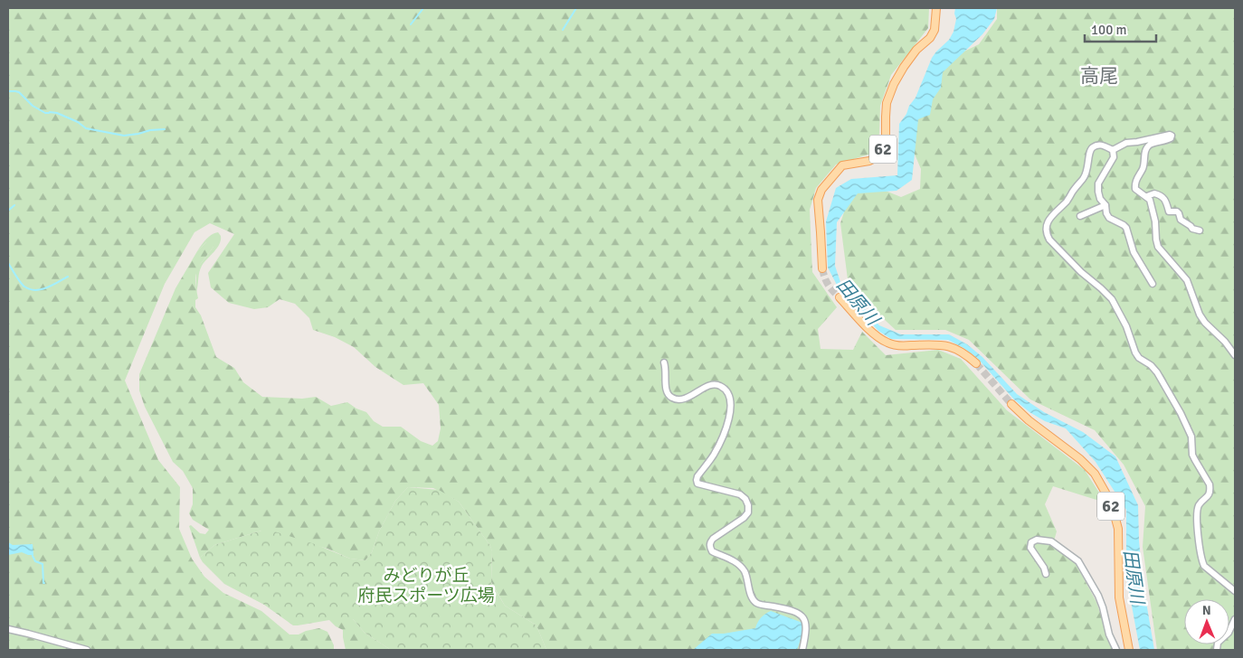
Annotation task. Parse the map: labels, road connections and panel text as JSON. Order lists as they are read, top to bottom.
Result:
{
  "streets": {
    "main road": ["62"]
  },
  "districts": ["高尾"],
  "water": ["田原川"],
  "parks": ["みどりが丘 府民スポーツ広場"],
  "scale_bar": "100 m",
  "north": "top"
}
